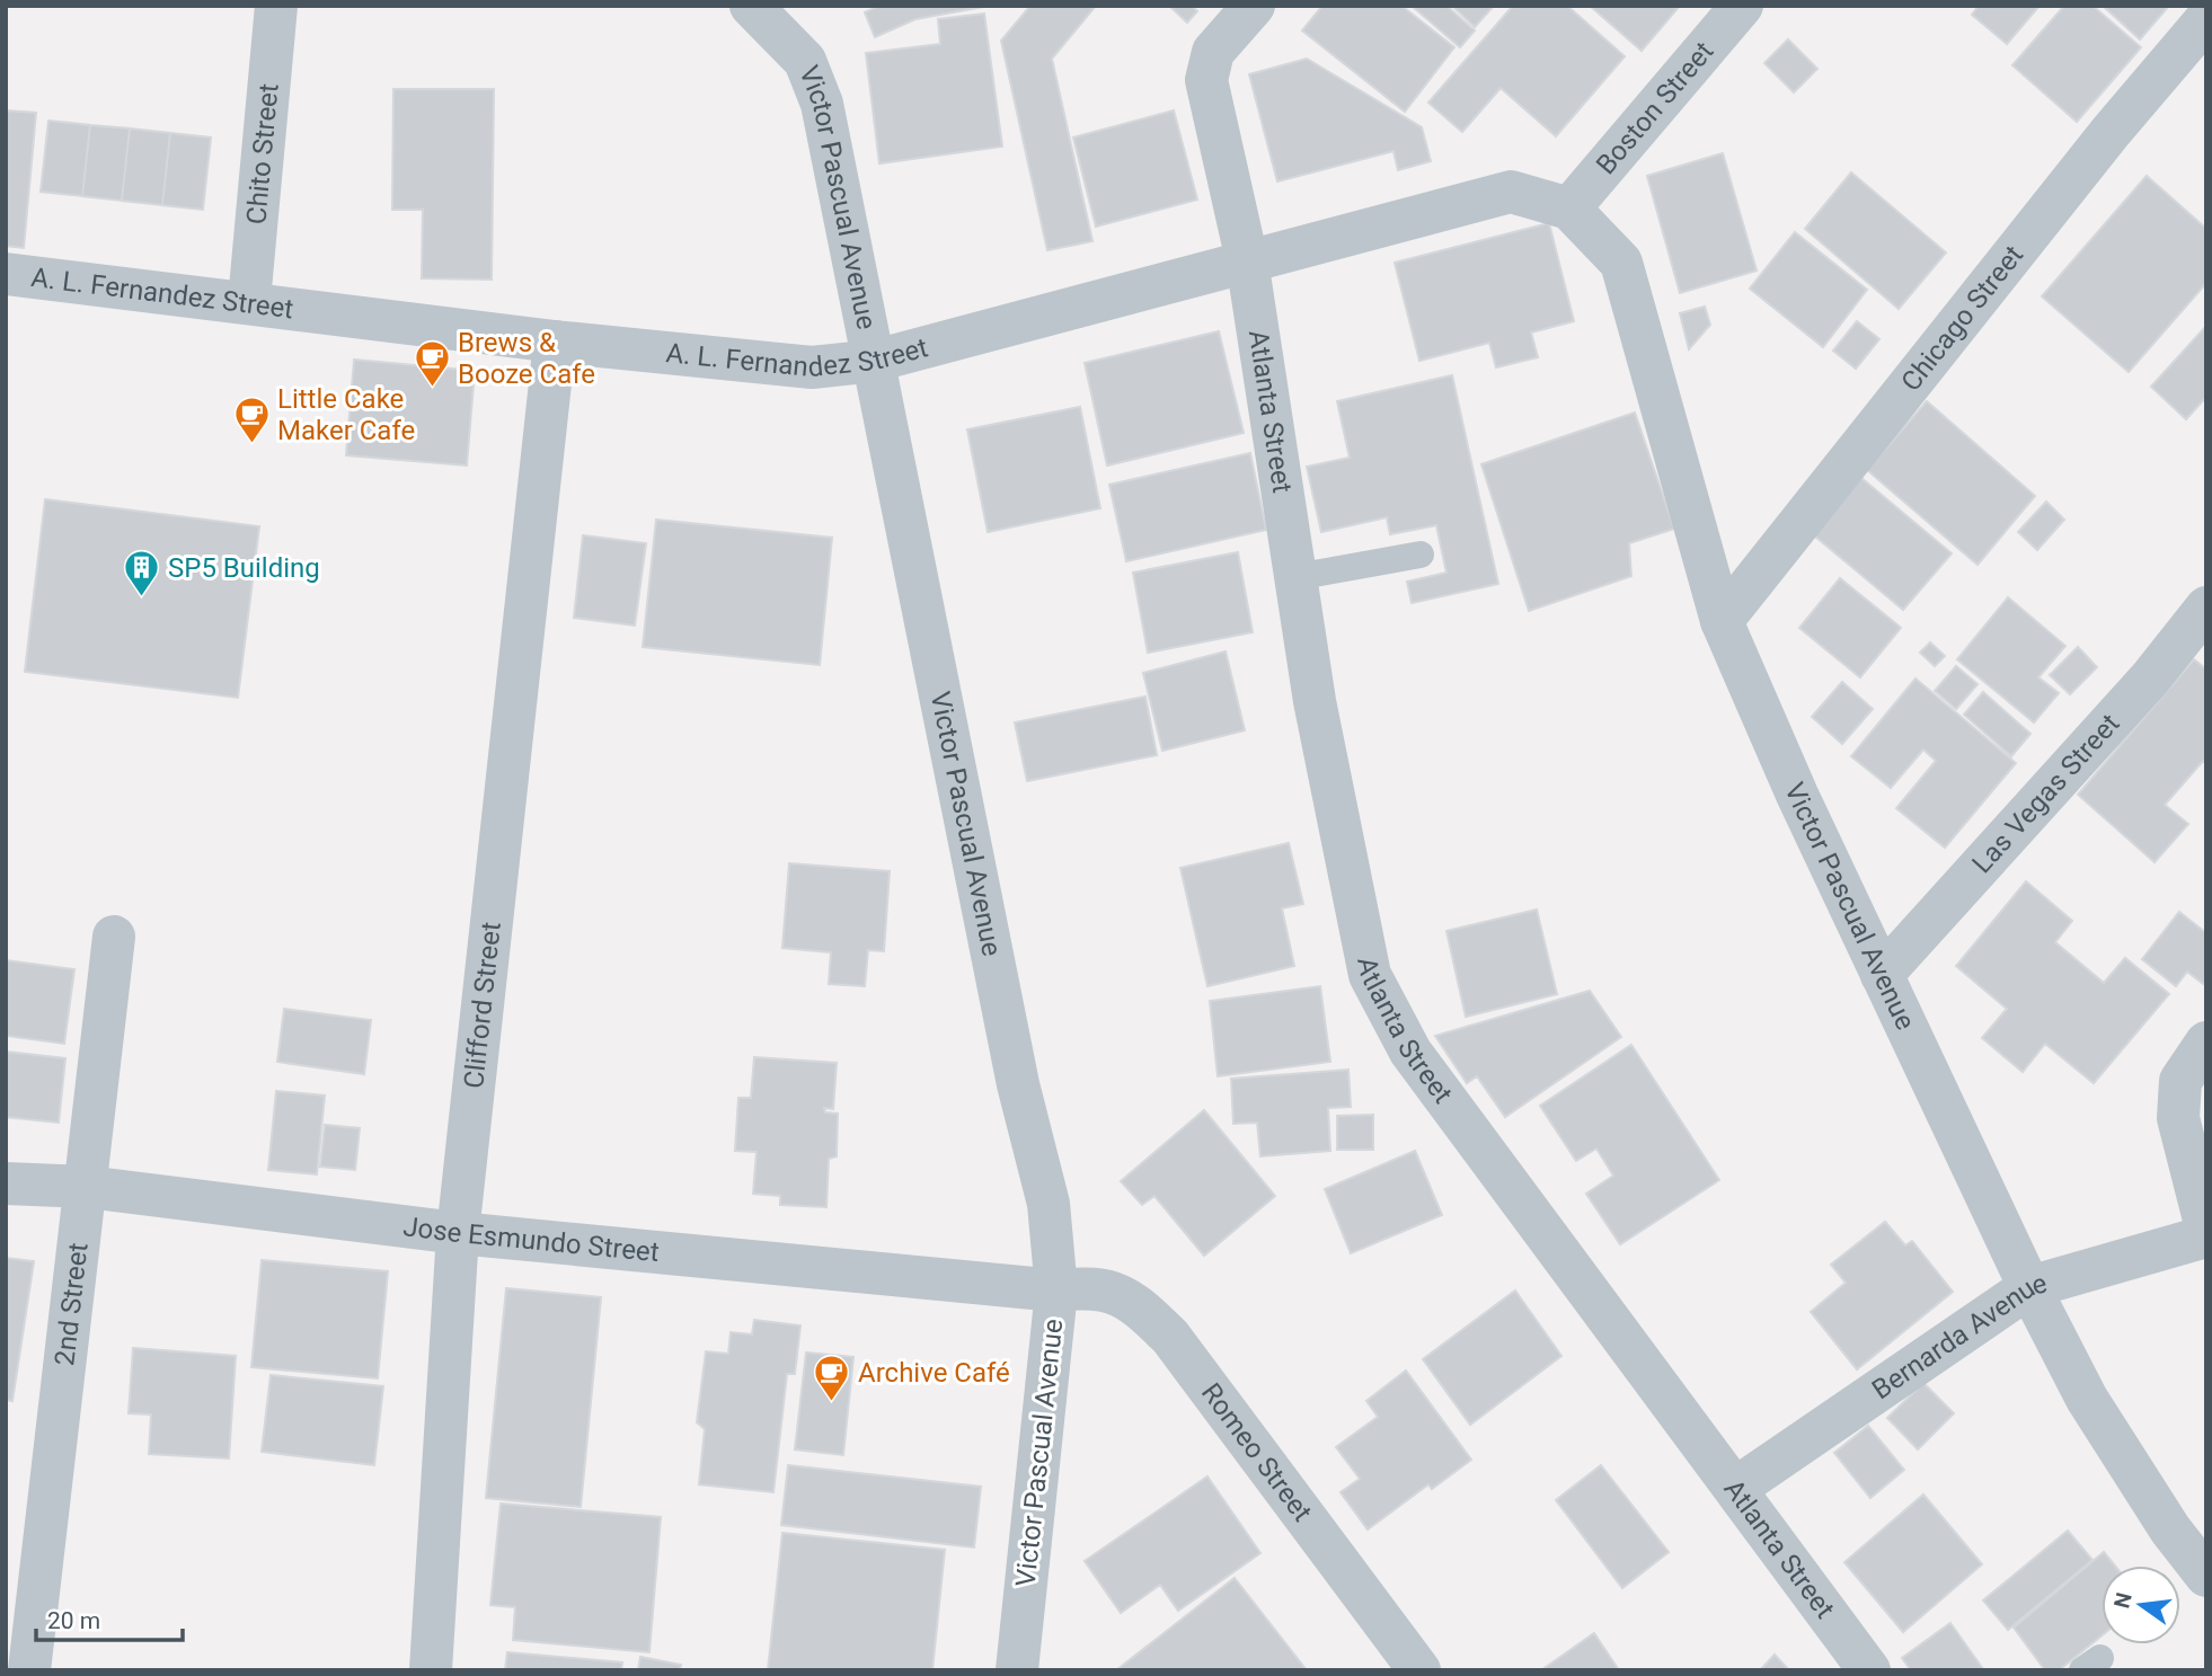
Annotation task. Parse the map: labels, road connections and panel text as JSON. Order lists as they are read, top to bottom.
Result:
{
  "streets": {
    "street": [
      "Boston Street",
      "Chito Street",
      "Victor Pascual Avenue",
      "A. L. Fernandez Street",
      "Chicago Street",
      "Atlanta Street",
      "Las Vegas Street",
      "Clifford Street",
      "Jose Esmundo Street",
      "2nd Street",
      "Bernarda Avenue",
      "Romeo Street"
    ]
  },
  "crossings": [
    ["Boston Street", "Victor Pascual Avenue"],
    ["Boston Street", "A. L. Fernandez Street"],
    ["Chito Street", "A. L. Fernandez Street"],
    ["Victor Pascual Avenue", "A. L. Fernandez Street"],
    ["Victor Pascual Avenue", "Chicago Street"],
    ["Victor Pascual Avenue", "Las Vegas Street"],
    ["Victor Pascual Avenue", "Jose Esmundo Street"],
    ["Victor Pascual Avenue", "Bernarda Avenue"],
    ["Victor Pascual Avenue", "Romeo Street"],
    ["A. L. Fernandez Street", "Atlanta Street"],
    ["A. L. Fernandez Street", "Clifford Street"],
    ["Atlanta Street", "Bernarda Avenue"],
    ["Clifford Street", "Jose Esmundo Street"],
    ["Jose Esmundo Street", "2nd Street"],
    ["Jose Esmundo Street", "Romeo Street"]
  ],
  "places": {
    "cafe": ["Brews & Booze Cafe", "Little Cake Maker Cafe", "Archive Café"],
    "building": ["SP5 Building"]
  },
  "scale_bar": "20 m",
  "north": "left"
}
